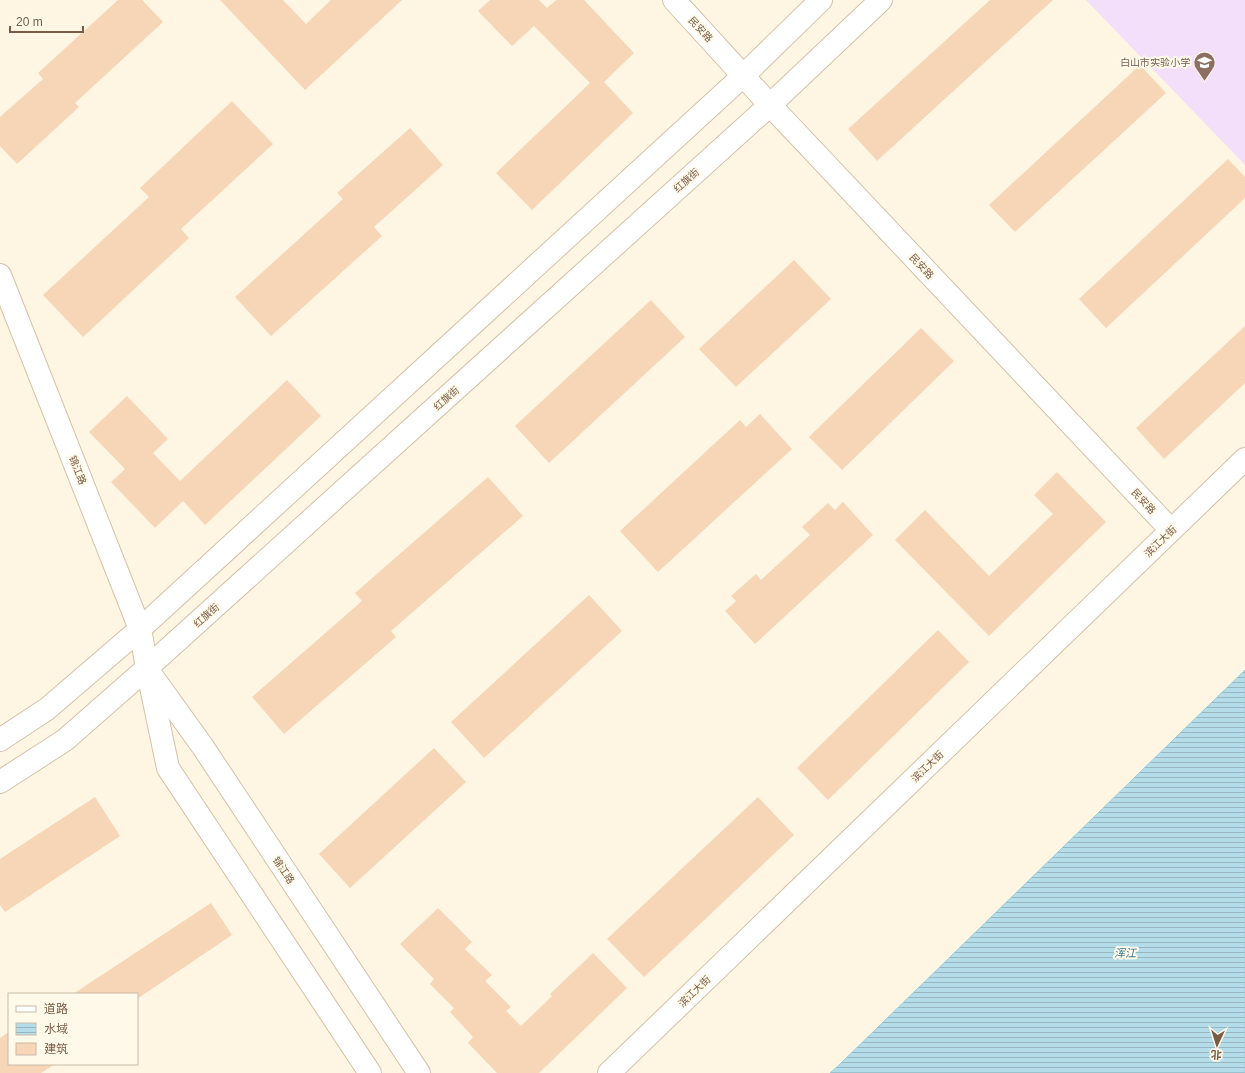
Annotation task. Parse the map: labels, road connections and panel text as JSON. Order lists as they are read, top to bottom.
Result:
{
  "streets": {
    "street": [
      "民安路",
      "红旗街",
      "锦江路",
      "滨江大街"
    ]
  },
  "crossings": [
    ["民安路", "红旗街"],
    ["民安路", "滨江大街"],
    ["红旗街", "锦江路"]
  ],
  "water": ["浑江"],
  "places": {
    "school or university": ["白山市实验小学"]
  },
  "legend": ["道路", "水域", "建筑"],
  "scale_bar": "20 m",
  "north": "bottom"
}
